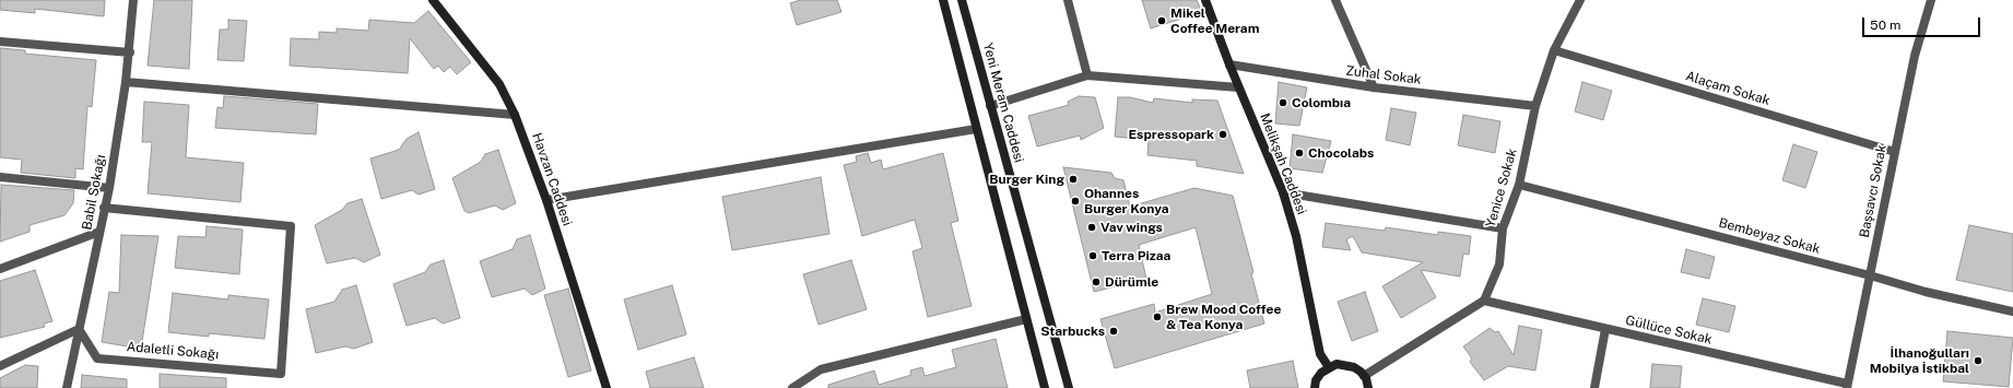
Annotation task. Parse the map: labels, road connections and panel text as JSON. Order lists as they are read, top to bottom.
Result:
{
  "streets": {
    "street": [
      "Zuhal Sokak",
      "Alaçam Sokak",
      "Yeni Meram Caddesi",
      "Melikşah Caddesi",
      "Havzan Caddesi",
      "Yenice Sokak",
      "Başsavcı Sokak",
      "Babil Sokağı",
      "Bembeyaz Sokak",
      "Güllüce Sokak",
      "Adaletli Sokağı"
    ]
  },
  "crossings": [
    ["Zuhal Sokak", "Melikşah Caddesi"],
    ["Zuhal Sokak", "Yenice Sokak"],
    ["Alaçam Sokak", "Yenice Sokak"],
    ["Alaçam Sokak", "Başsavcı Sokak"],
    ["Yenice Sokak", "Bembeyaz Sokak"],
    ["Yenice Sokak", "Güllüce Sokak"],
    ["Başsavcı Sokak", "Bembeyaz Sokak"],
    ["Başsavcı Sokak", "Güllüce Sokak"],
    ["Babil Sokağı", "Adaletli Sokağı"]
  ],
  "places": [
    "Mikel Coffee Meram",
    "Colombıa",
    "Espressopark",
    "Chocolabs",
    "Burger King",
    "Ohannes Burger Konya",
    "Vav wings",
    "Terra Pizaa",
    "Dürümle",
    "Brew Mood Coffee & Tea Konya",
    "Starbucks",
    "İlhanoğulları Mobilya İstikbal"
  ],
  "scale_bar": "50 m"
}
